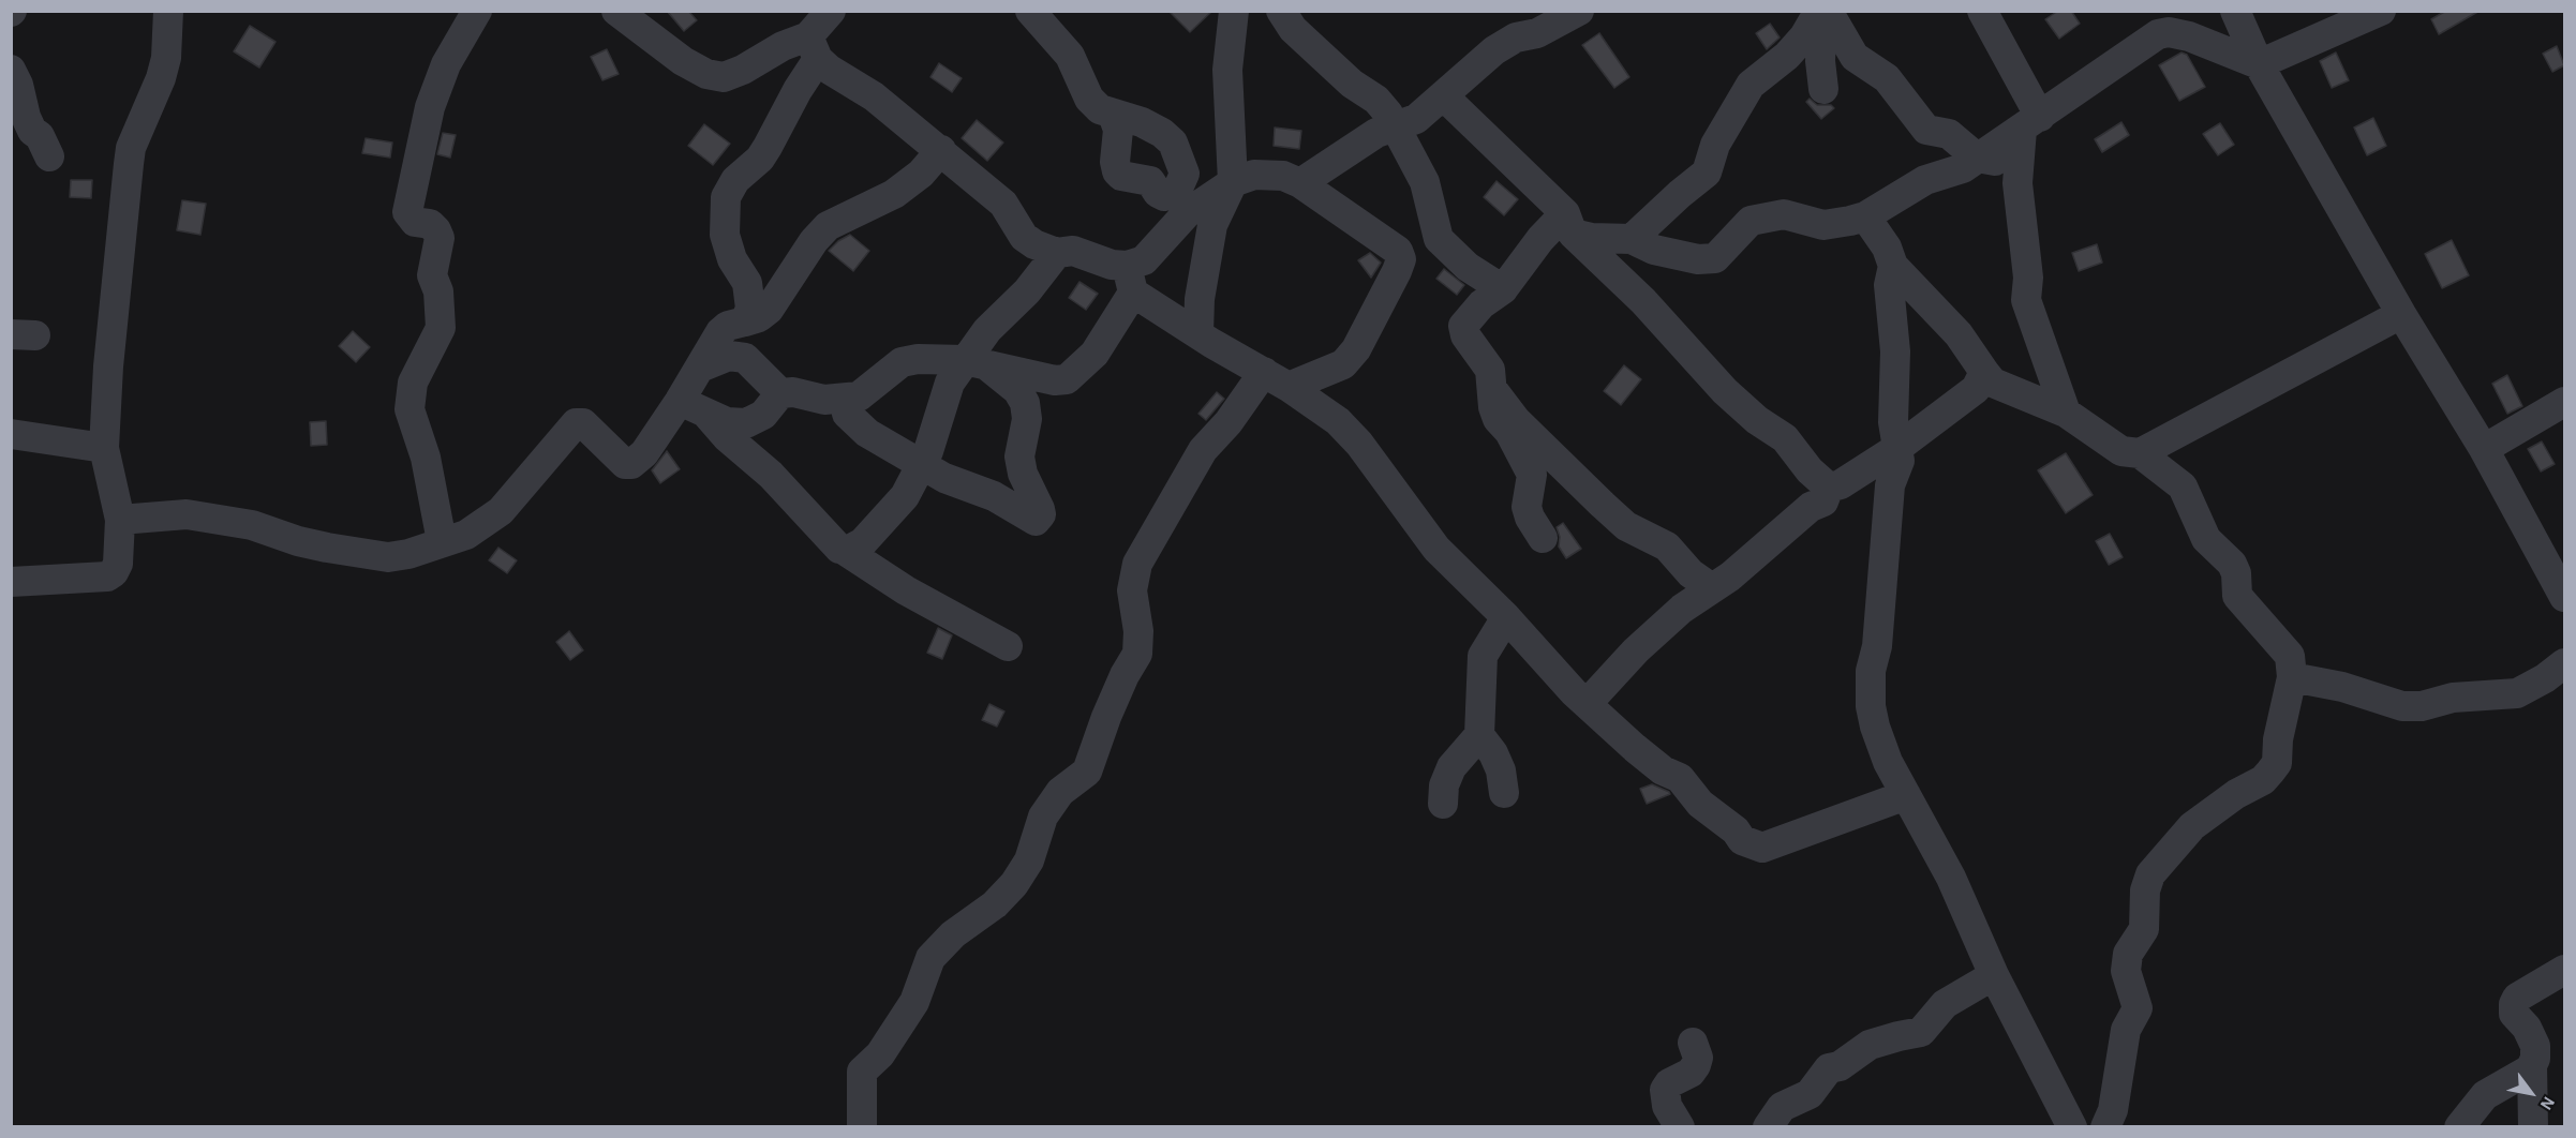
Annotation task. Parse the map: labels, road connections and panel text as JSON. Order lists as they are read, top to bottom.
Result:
{
  "north": "bottom right"
}
